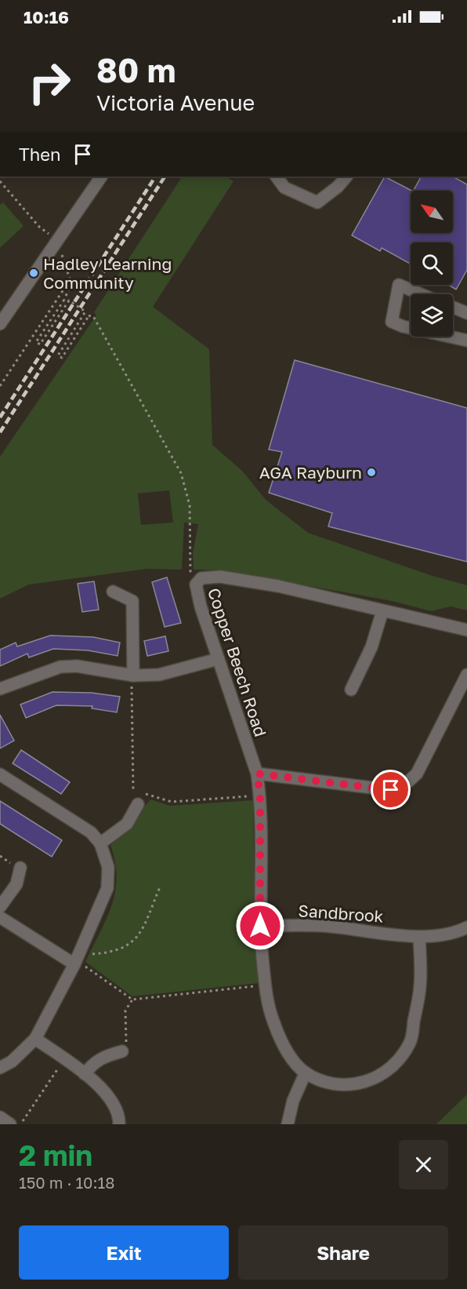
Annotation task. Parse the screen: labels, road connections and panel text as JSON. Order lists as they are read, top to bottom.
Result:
{
  "streets": {
    "street": ["Copper Beech Road", "Sandbrook"]
  },
  "places": ["Hadley Learning Community", "AGA Rayburn"],
  "north": "top left",
  "page": {
    "status": "10:16",
    "turn": ["80 m", "Victoria Avenue"],
    "then": "Then",
    "heading": ["2 min", "150 m · 10:18"],
    "buttons": ["Exit", "Share"]
  }
}
